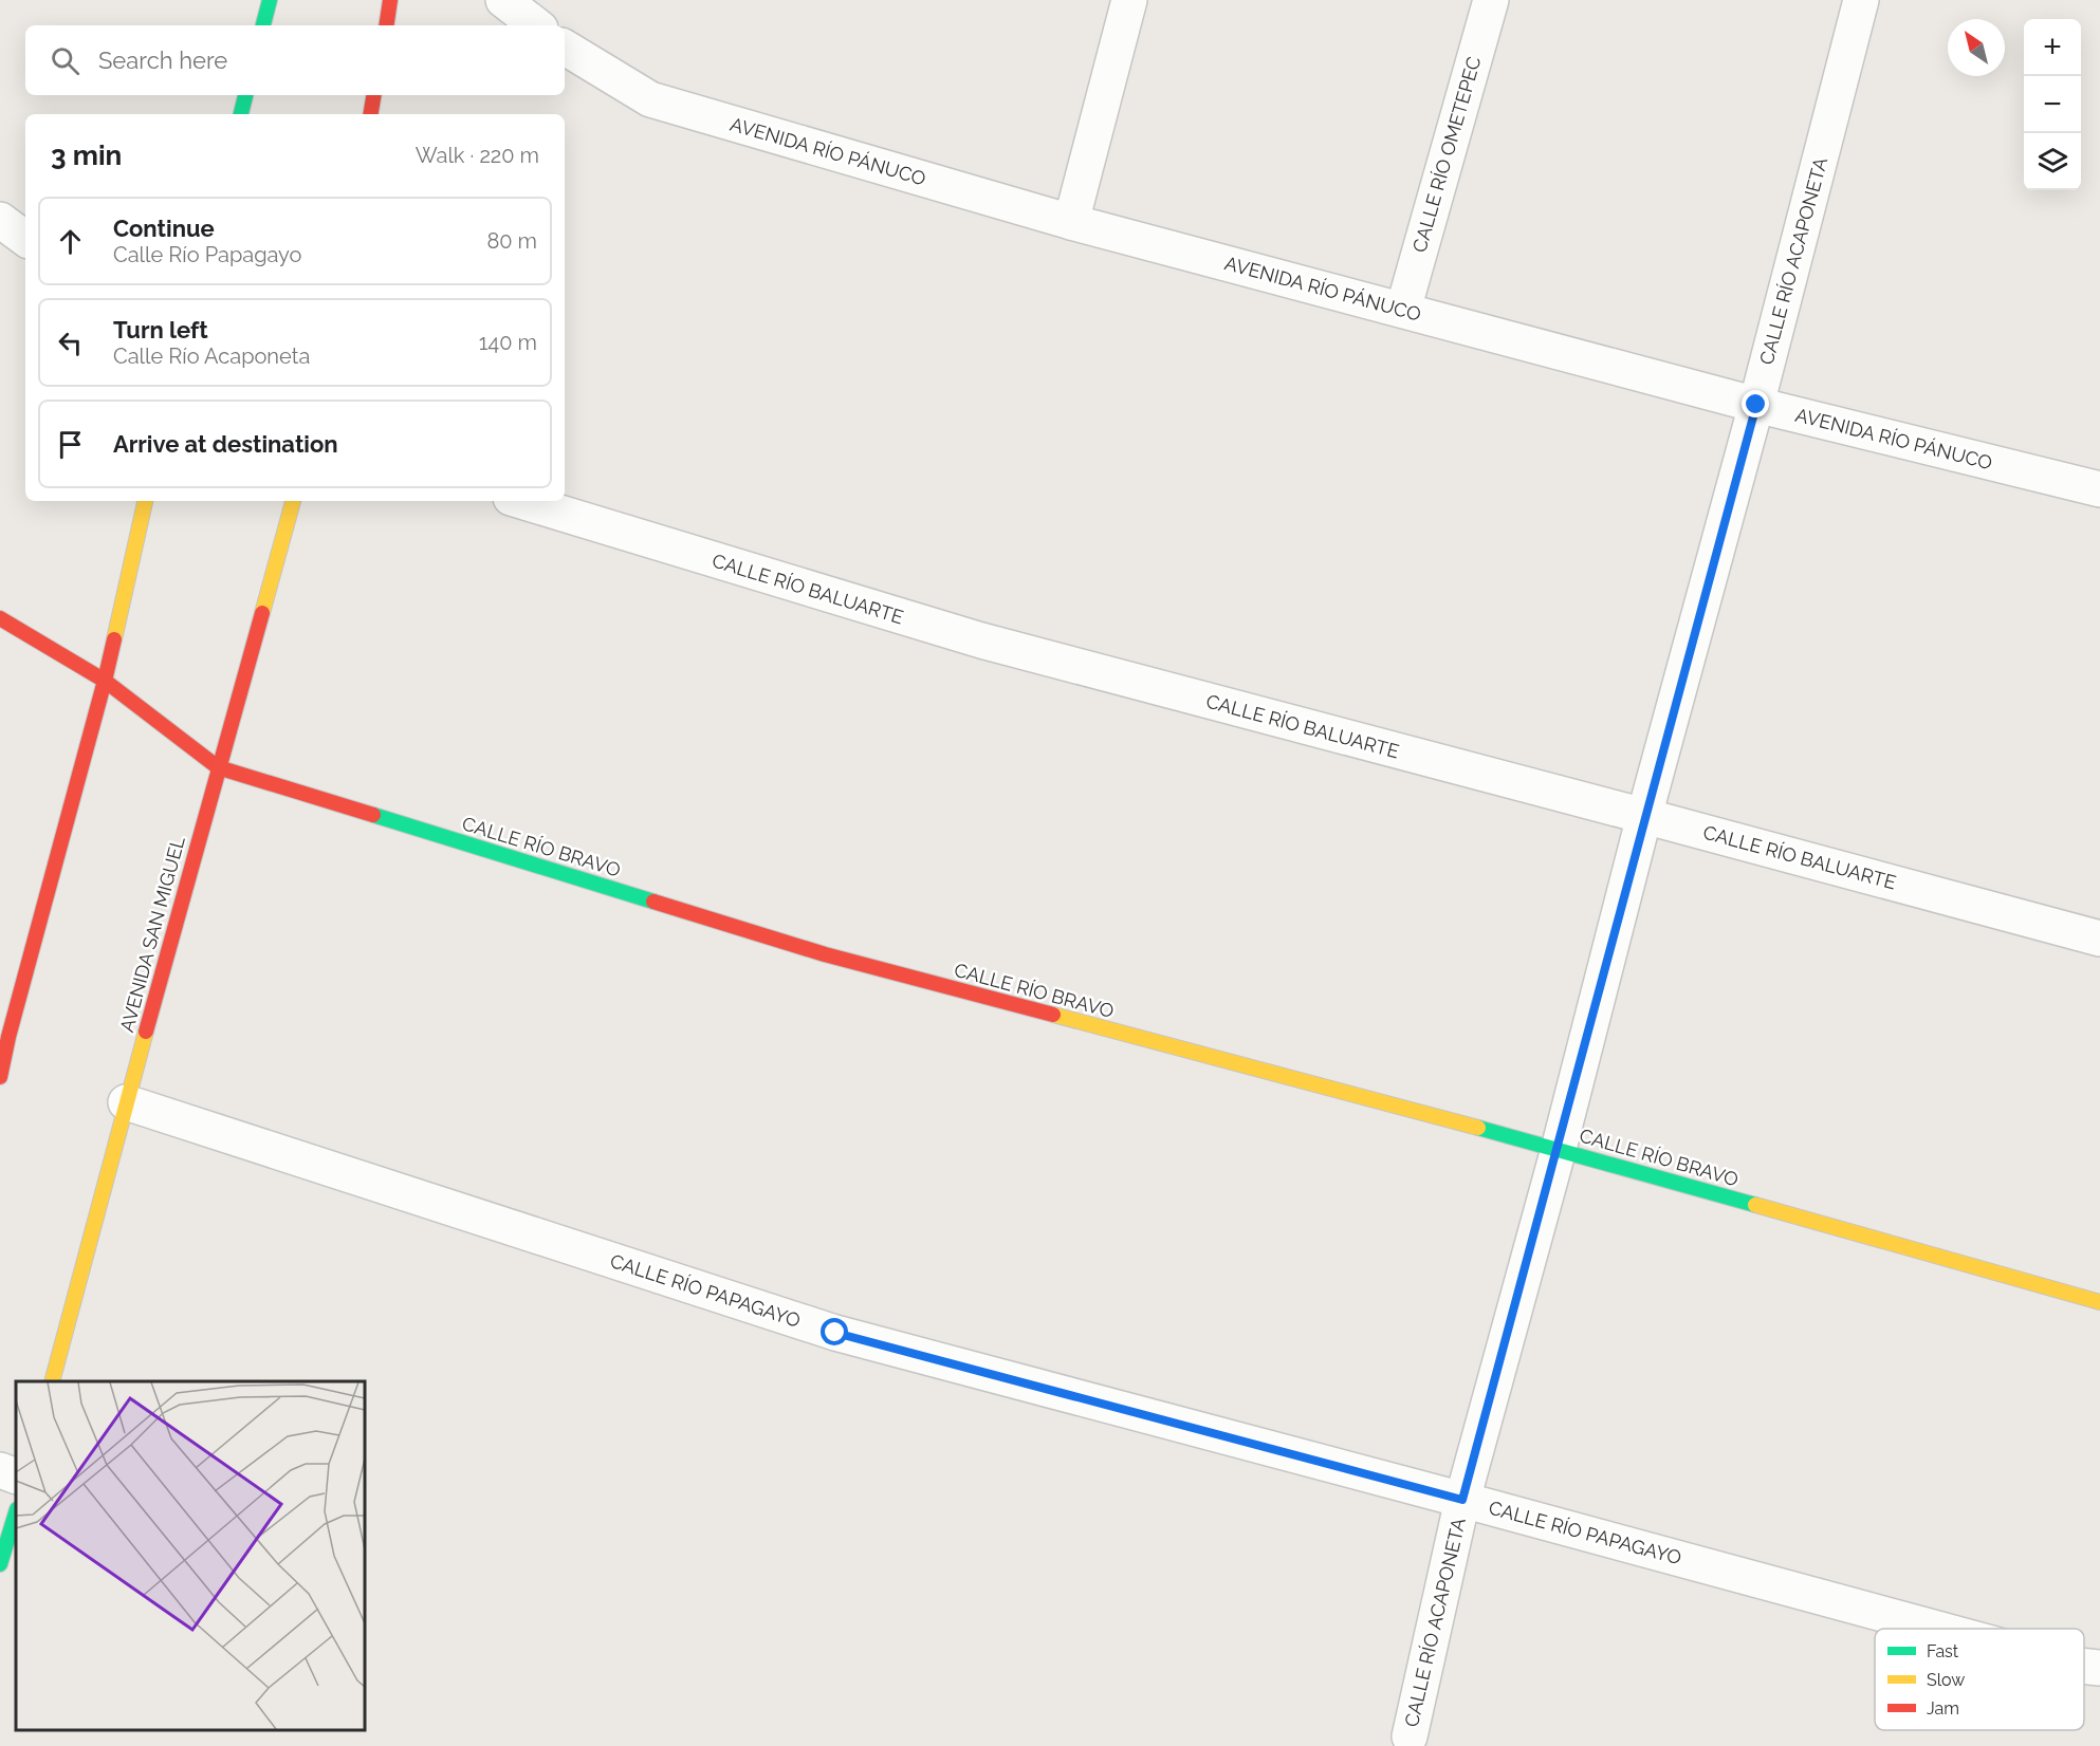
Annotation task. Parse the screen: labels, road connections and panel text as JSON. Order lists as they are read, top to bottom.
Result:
{
  "streets": {
    "street": [
      "AVENIDA RÍO PÁNUCO",
      "CALLE RÍO OMETEPEC",
      "CALLE RÍO ACAPONETA",
      "CALLE RÍO BALUARTE",
      "CALLE RÍO BRAVO",
      "AVENIDA SAN MIGUEL",
      "CALLE RÍO PAPAGAYO"
    ]
  },
  "crossings": [
    ["AVENIDA RÍO PÁNUCO", "CALLE RÍO OMETEPEC"],
    ["AVENIDA RÍO PÁNUCO", "CALLE RÍO ACAPONETA"],
    ["CALLE RÍO ACAPONETA", "CALLE RÍO BALUARTE"],
    ["CALLE RÍO ACAPONETA", "CALLE RÍO BRAVO"],
    ["CALLE RÍO ACAPONETA", "CALLE RÍO PAPAGAYO"],
    ["CALLE RÍO BRAVO", "AVENIDA SAN MIGUEL"],
    ["AVENIDA SAN MIGUEL", "CALLE RÍO PAPAGAYO"]
  ],
  "legend": ["Fast", "Slow", "Jam"],
  "north": "top left",
  "page": {
    "map_buttons": ["+", "−"],
    "search": "Search here",
    "heading": ["3 min", "Walk · 220 m"],
    "list": [
      ["Continue", "Calle Río Papagayo", "80 m"],
      ["Turn left", "Calle Río Acaponeta", "140 m"],
      "Arrive at destination"
    ]
  }
}
